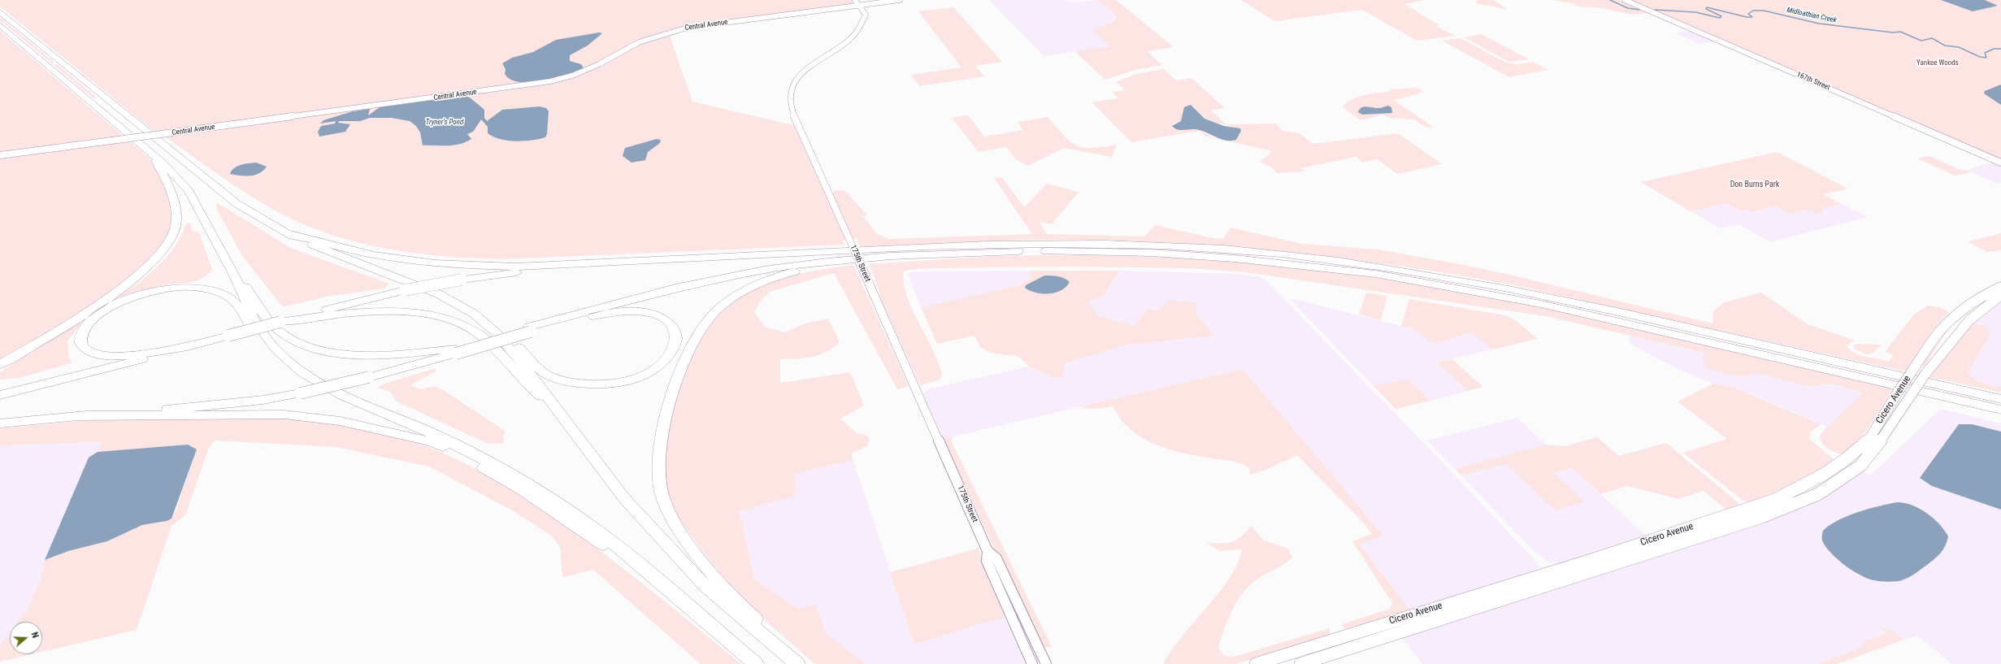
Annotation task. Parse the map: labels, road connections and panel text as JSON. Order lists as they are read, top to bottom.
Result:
{
  "streets": {
    "main road": ["Cicero Avenue"],
    "street": ["Central Avenue", "167th Street", "175th Street"]
  },
  "crossings": [
    ["Central Avenue", "175th Street"]
  ],
  "water": ["Midloathian Creek", "Tryner's Pond"],
  "parks": ["Yankee Woods", "Don Burns Park"],
  "north": "right"
}
